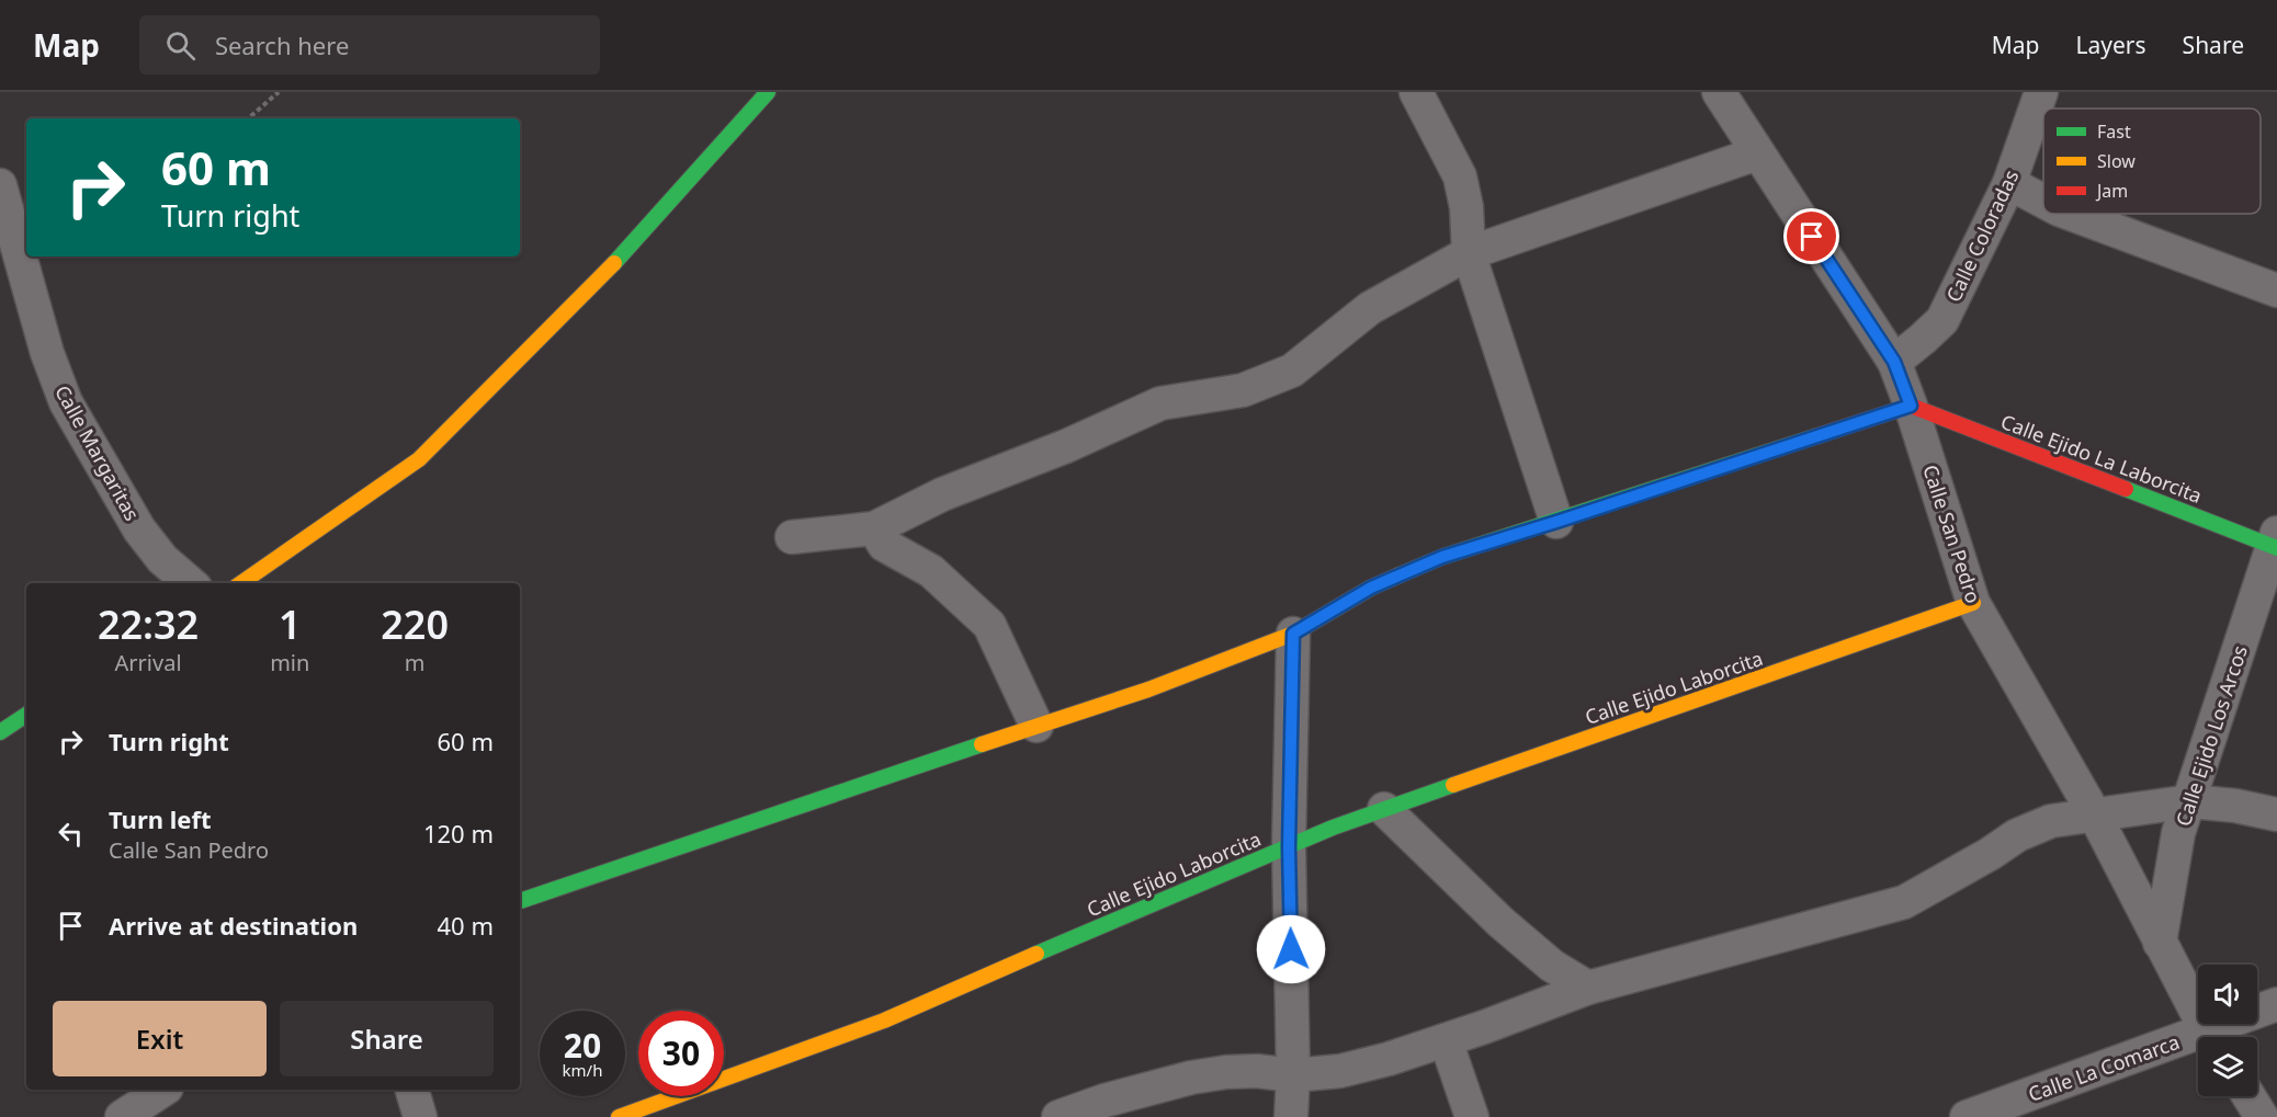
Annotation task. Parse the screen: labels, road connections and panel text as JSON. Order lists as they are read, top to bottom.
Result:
{
  "streets": {
    "street": [
      "Calle Coloradas",
      "Calle Margaritas",
      "Calle Ejido La Laborcita",
      "Calle San Pedro",
      "Calle Ejido Laborcita",
      "Calle Ejido Los Arcos",
      "Calle La Comarca"
    ]
  },
  "crossings": [
    ["Calle Coloradas", "Calle San Pedro"],
    ["Calle Ejido La Laborcita", "Calle San Pedro"],
    ["Calle Ejido La Laborcita", "Calle Ejido Los Arcos"],
    ["Calle San Pedro", "Calle Ejido Laborcita"],
    ["Calle San Pedro", "Calle Ejido Los Arcos"]
  ],
  "legend": ["Fast", "Slow", "Jam"],
  "page": {
    "header": "Map",
    "search": "Search here",
    "nav": ["Map", "Layers", "Share"],
    "turn": ["60 m", "Turn right"],
    "eta": [
      "22:32",
      "Arrival",
      "1",
      "min",
      "220",
      "m"
    ],
    "list": [
      {
        "name": "Turn right",
        "value": "60 m"
      },
      {
        "name": "Turn left",
        "note": "Calle San Pedro",
        "value": "120 m"
      },
      {
        "name": "Arrive at destination",
        "value": "40 m"
      }
    ],
    "buttons": ["Exit", "Share"],
    "speed": "20 km/h",
    "limit": "30"
  }
}
